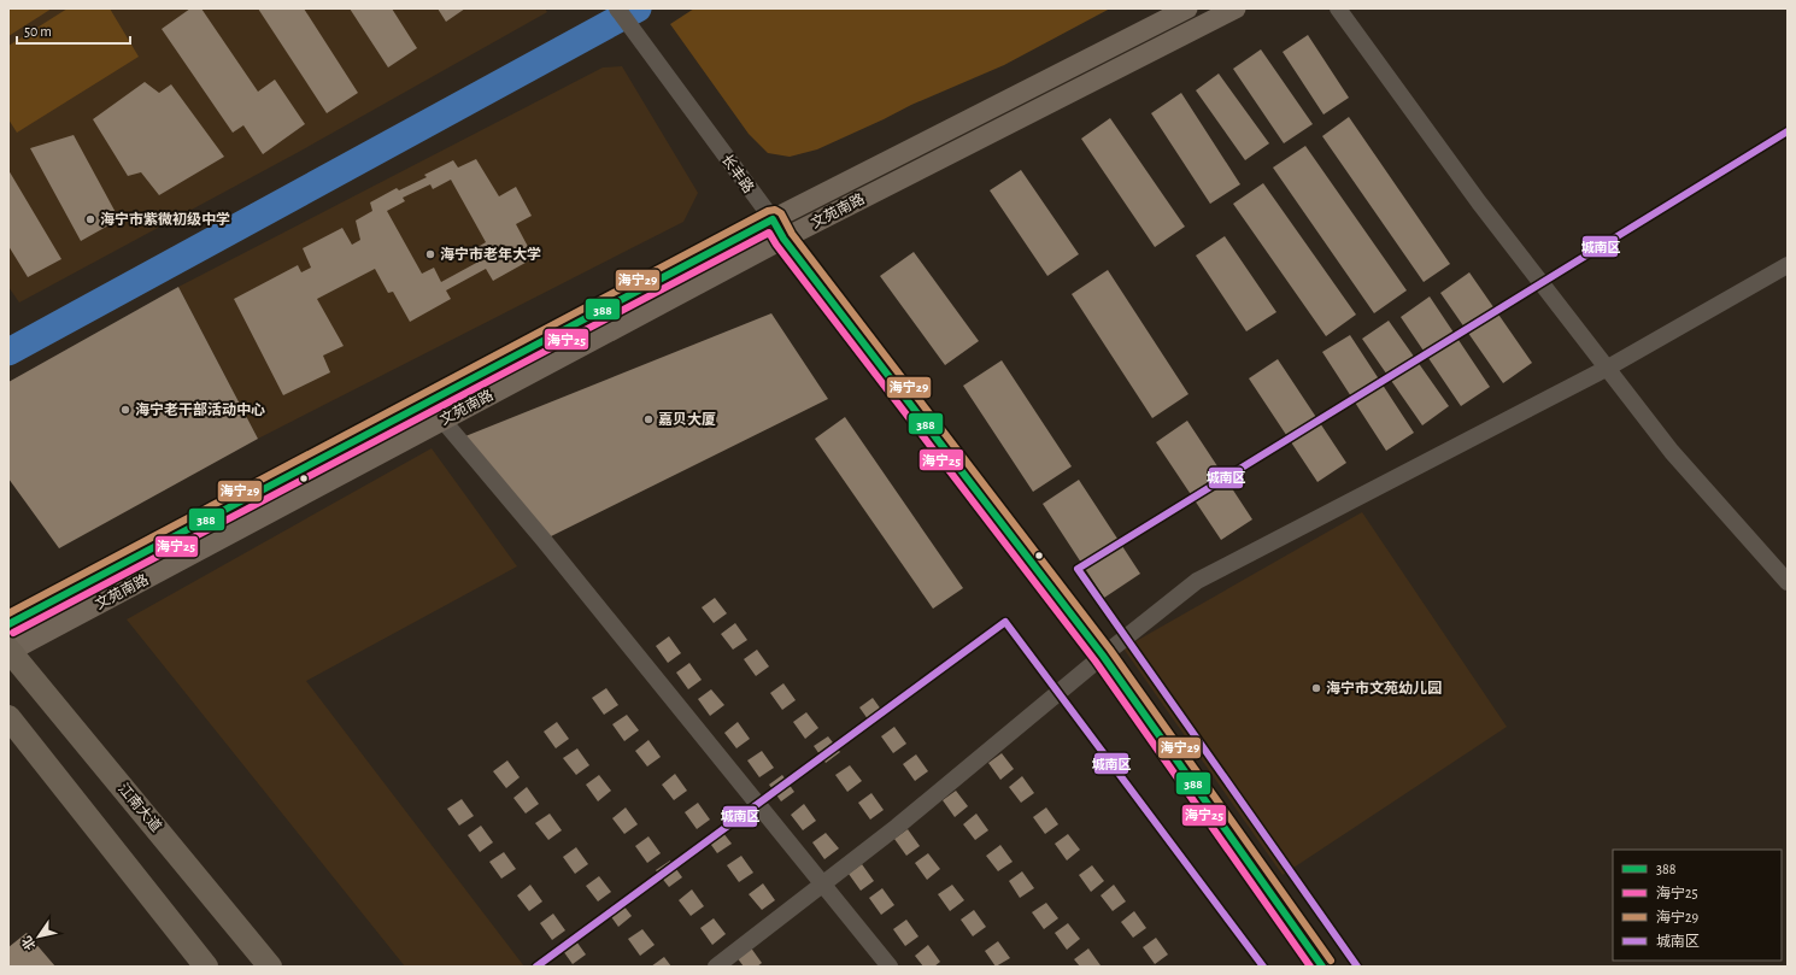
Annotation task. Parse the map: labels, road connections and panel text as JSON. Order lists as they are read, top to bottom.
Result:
{
  "streets": {
    "highway": ["江南大道"],
    "main road": ["文苑南路"],
    "street": ["长丰路"]
  },
  "crossings": [
    ["长丰路", "文苑南路"],
    ["文苑南路", "江南大道"]
  ],
  "places": [
    "海宁市紫微初级中学",
    "海宁市老年大学",
    "海宁老干部活动中心",
    "嘉贝大厦",
    "海宁市文苑幼儿园"
  ],
  "lines": [
    "transit line 城南区",
    "transit line 海宁29",
    "transit line 388",
    "transit line 海宁25"
  ],
  "legend": [
    "388",
    "海宁25",
    "海宁29",
    "城南区"
  ],
  "scale_bar": "50 m",
  "north": "bottom left"
}
